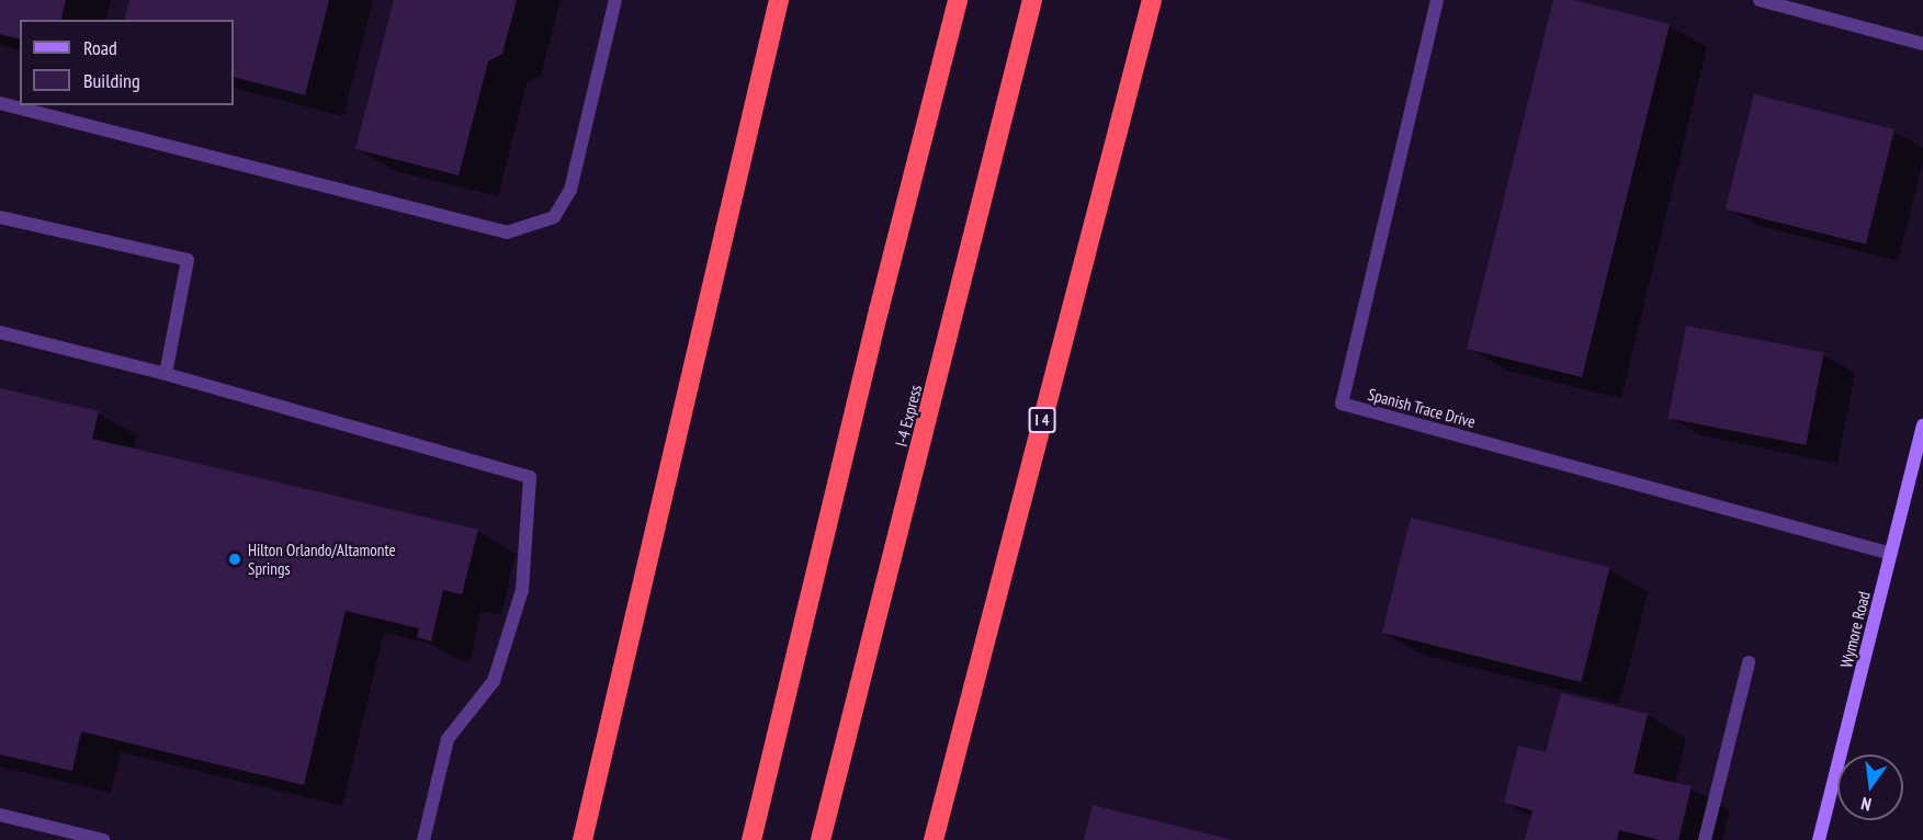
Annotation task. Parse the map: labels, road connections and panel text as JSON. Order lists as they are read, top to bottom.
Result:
{
  "streets": {
    "highway": ["I-4 Express", "I 4"],
    "main road": ["Wymore Road"],
    "street": ["Spanish Trace Drive"]
  },
  "crossings": [
    ["Spanish Trace Drive", "Wymore Road"]
  ],
  "places": ["Hilton Orlando/Altamonte Springs"],
  "legend": ["Road", "Building"],
  "north": "bottom"
}
